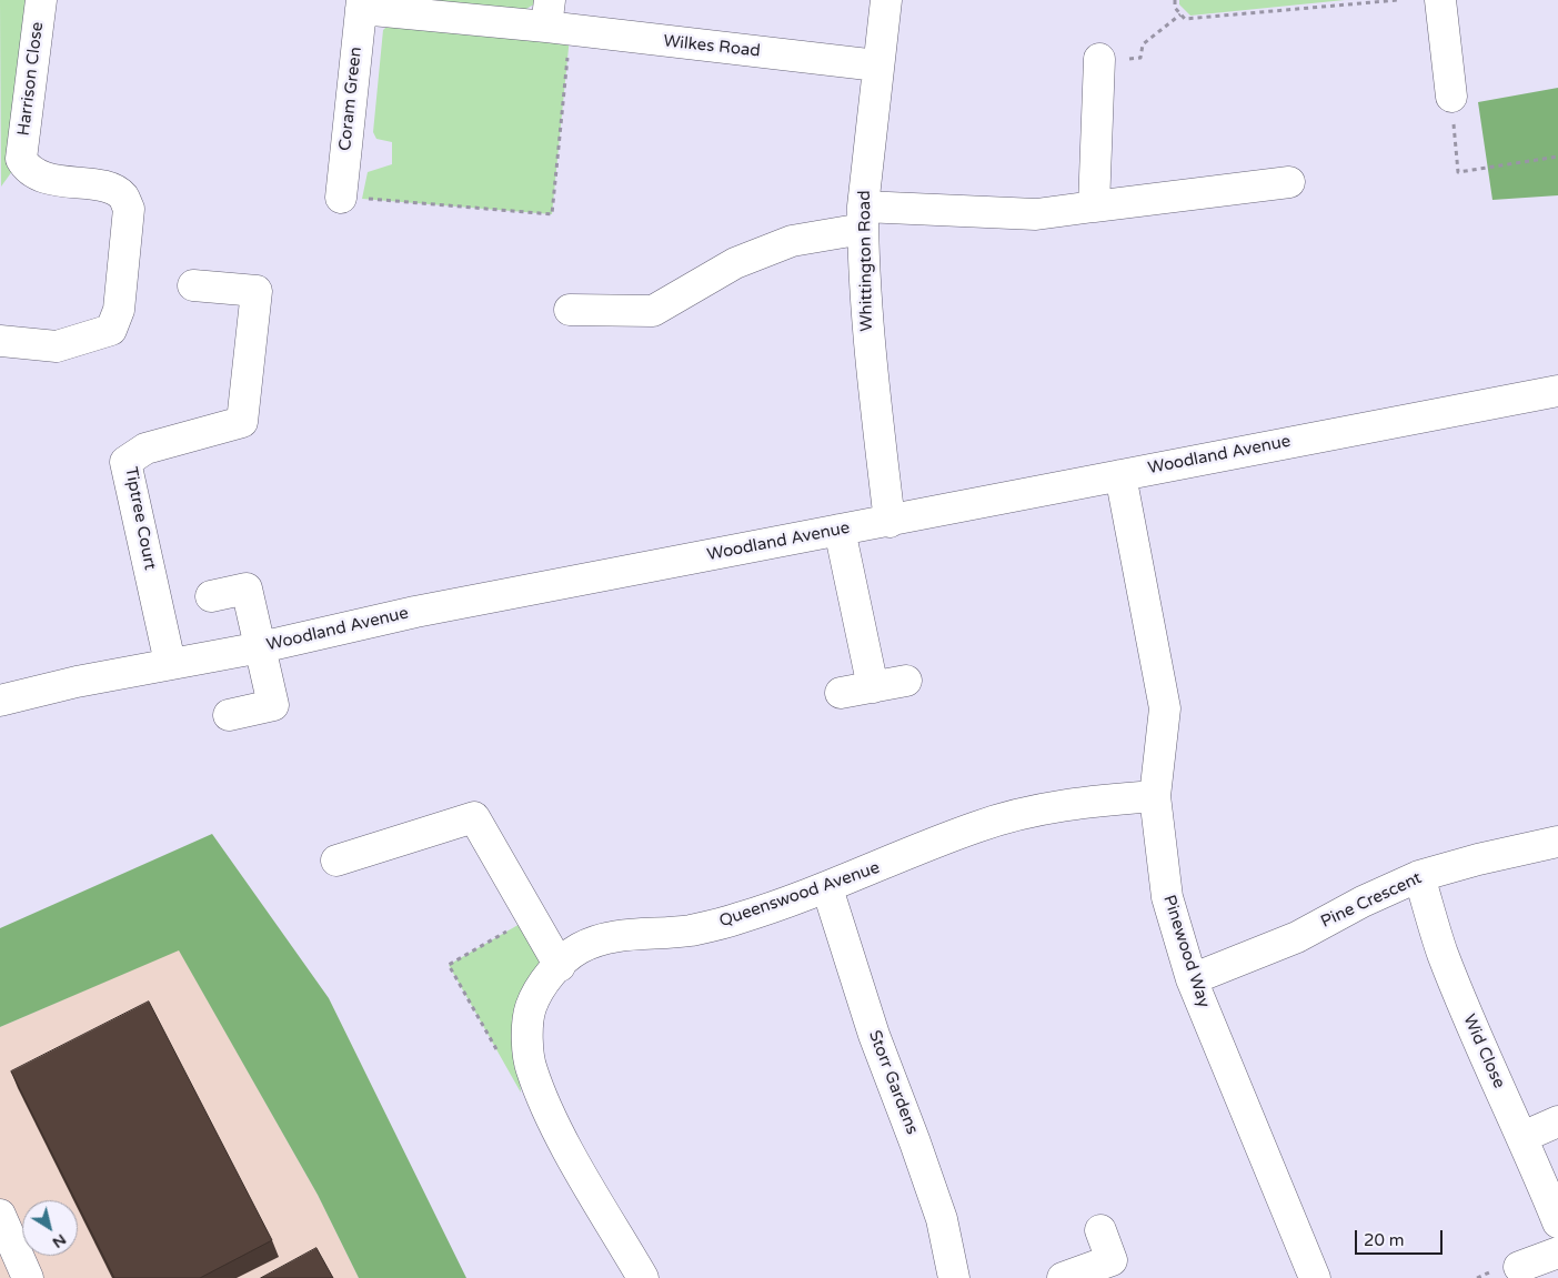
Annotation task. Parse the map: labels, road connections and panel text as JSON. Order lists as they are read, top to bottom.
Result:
{
  "streets": {
    "street": [
      "Wilkes Road",
      "Harrison Close",
      "Coram Green",
      "Whittington Road",
      "Woodland Avenue",
      "Tiptree Court",
      "Queenswood Avenue",
      "Pine Crescent",
      "Pinewood Way",
      "Wid Close",
      "Storr Gardens"
    ]
  },
  "crossings": [
    ["Wilkes Road", "Coram Green"],
    ["Wilkes Road", "Whittington Road"],
    ["Whittington Road", "Woodland Avenue"],
    ["Woodland Avenue", "Tiptree Court"],
    ["Woodland Avenue", "Pinewood Way"],
    ["Queenswood Avenue", "Pinewood Way"],
    ["Queenswood Avenue", "Storr Gardens"],
    ["Pine Crescent", "Pinewood Way"],
    ["Pine Crescent", "Wid Close"]
  ],
  "scale_bar": "20 m",
  "north": "bottom right"
}
